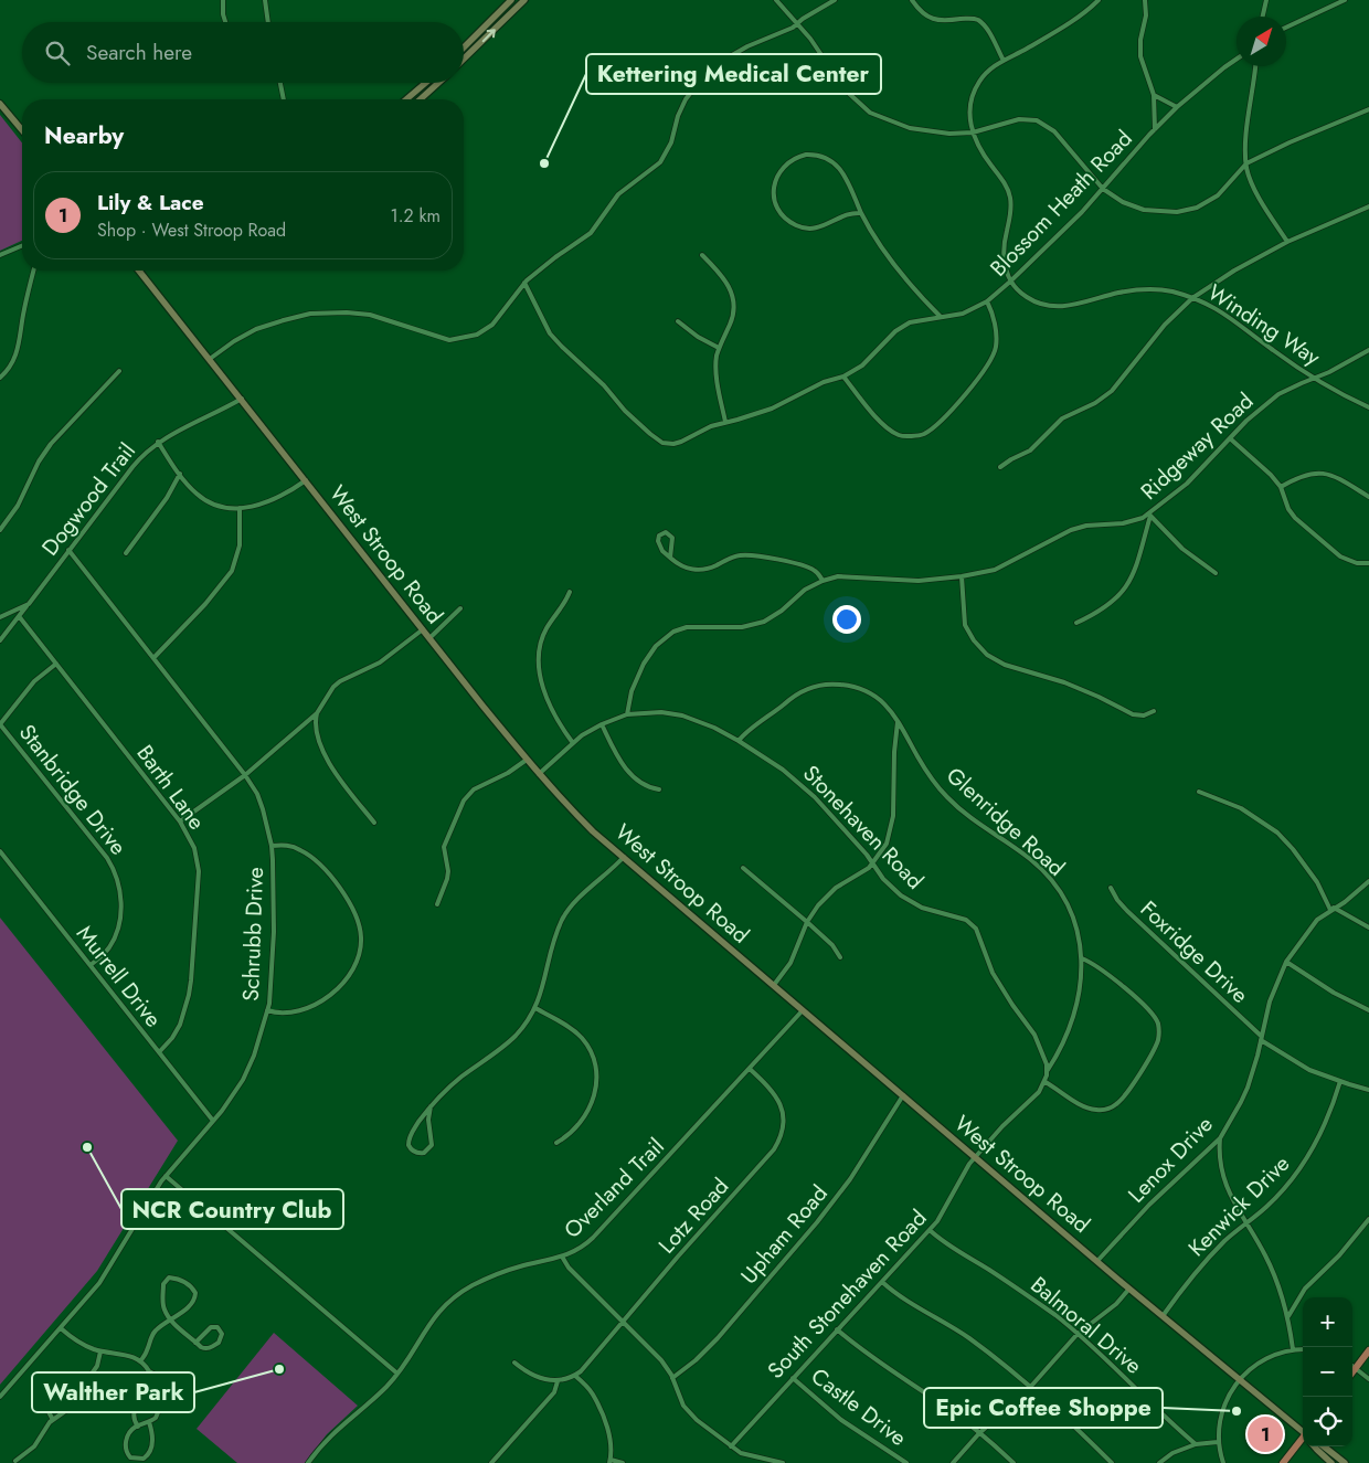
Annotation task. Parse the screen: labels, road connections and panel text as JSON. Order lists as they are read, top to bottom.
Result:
{
  "streets": {
    "main road": ["West Stroop Road"],
    "street": [
      "Blossom Heath Road",
      "Winding Way",
      "Ridgeway Road",
      "Dogwood Trail",
      "Barth Lane",
      "Stanbridge Drive",
      "Glenridge Road",
      "Stonehaven Road",
      "Schrubb Drive",
      "Foxridge Drive",
      "Murrell Drive",
      "Lenox Drive",
      "Overland Trail",
      "Kenwick Drive",
      "Lotz Road",
      "Upham Road",
      "South Stonehaven Road",
      "Balmoral Drive",
      "Castle Drive"
    ]
  },
  "crossings": [
    ["Blossom Heath Road", "Winding Way"],
    ["Winding Way", "Ridgeway Road"],
    ["Ridgeway Road", "Stonehaven Road"],
    ["Dogwood Trail", "West Stroop Road"],
    ["Dogwood Trail", "Schrubb Drive"],
    ["West Stroop Road", "Lenox Drive"],
    ["West Stroop Road", "Overland Trail"],
    ["West Stroop Road", "Kenwick Drive"],
    ["West Stroop Road", "Upham Road"],
    ["West Stroop Road", "South Stonehaven Road"],
    ["Barth Lane", "Murrell Drive"],
    ["Stanbridge Drive", "Murrell Drive"],
    ["Glenridge Road", "Stonehaven Road"],
    ["Schrubb Drive", "Murrell Drive"],
    ["Foxridge Drive", "Lenox Drive"],
    ["Foxridge Drive", "Kenwick Drive"],
    ["Overland Trail", "Lotz Road"],
    ["South Stonehaven Road", "Balmoral Drive"],
    ["South Stonehaven Road", "Castle Drive"]
  ],
  "places": [
    "Kettering Medical Center",
    "NCR Country Club",
    "Walther Park",
    "Epic Coffee Shoppe"
  ],
  "north": "top right",
  "page": {
    "search": "Search here",
    "heading": "Nearby",
    "list": [
      {
        "mark": "1",
        "name": "Lily & Lace",
        "note": "Shop · West Stroop Road",
        "value": "1.2 km"
      }
    ],
    "map_buttons": ["+", "−"],
    "pins": "1"
  }
}
